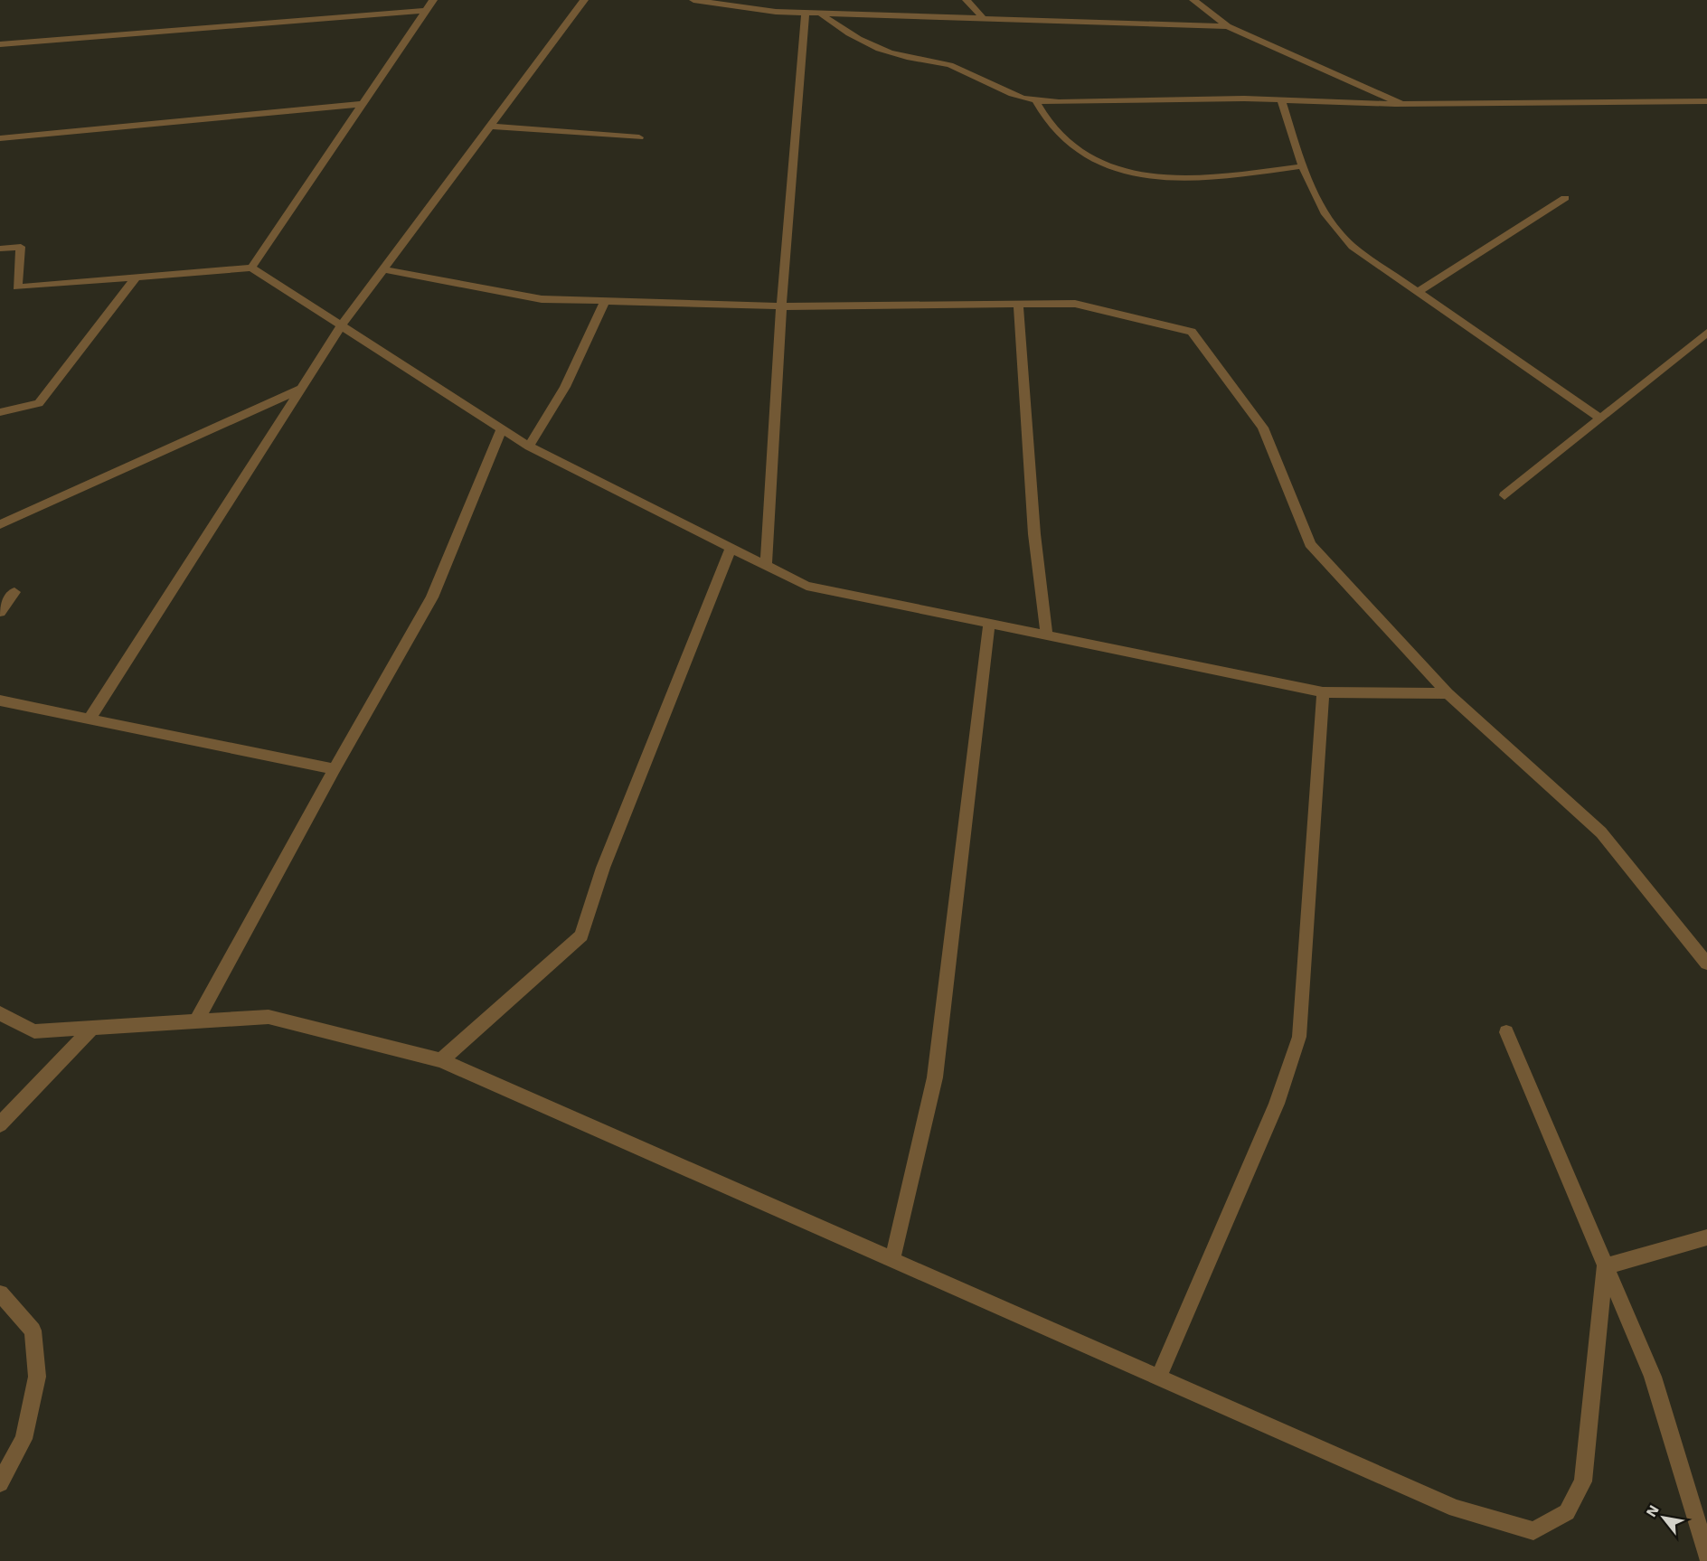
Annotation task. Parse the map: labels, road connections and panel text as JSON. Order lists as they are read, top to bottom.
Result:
{
  "north": "top left"
}
